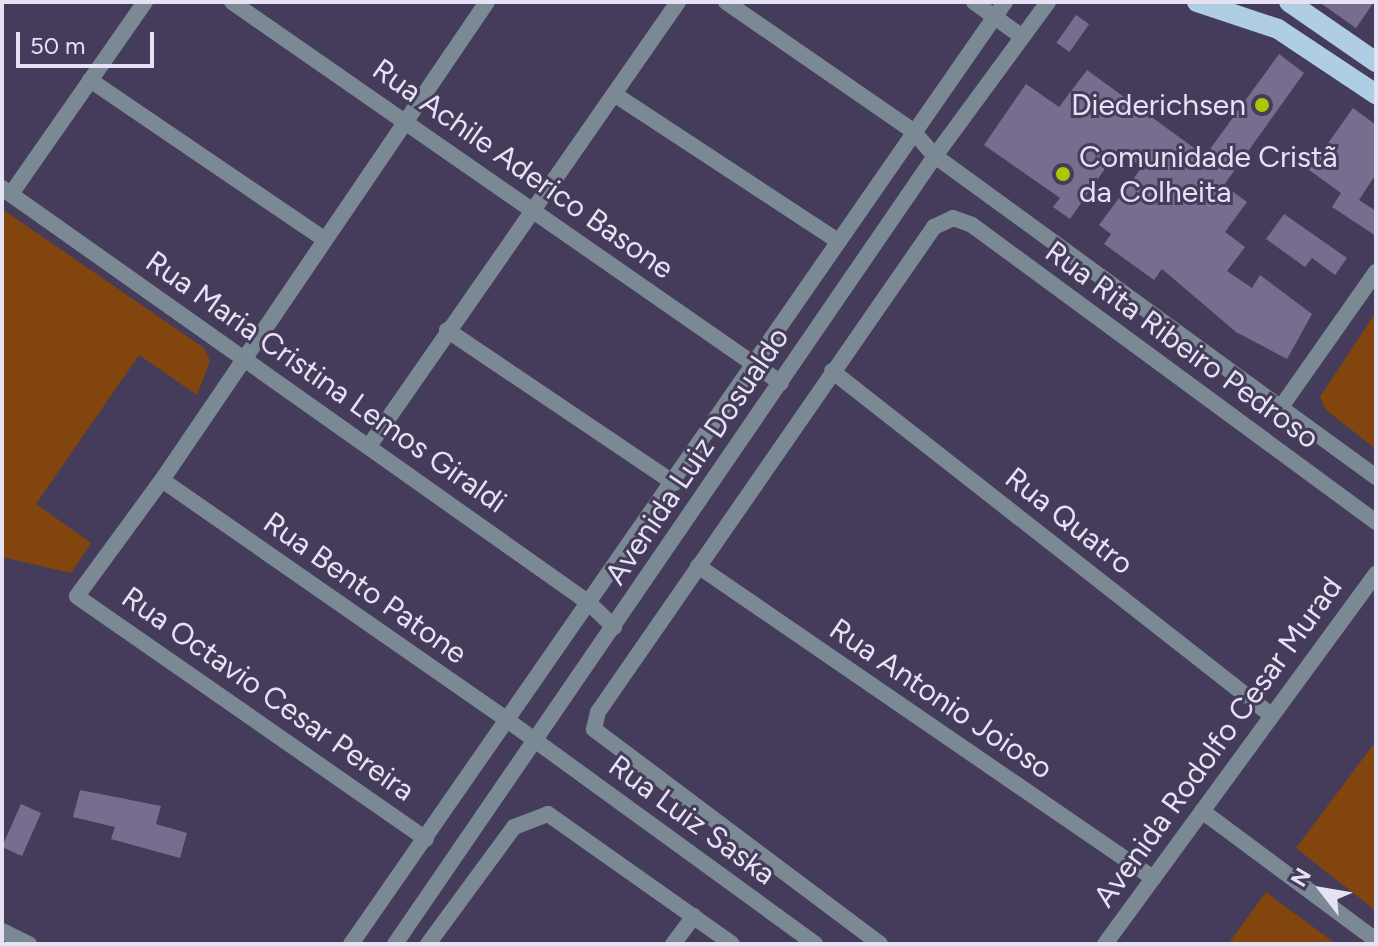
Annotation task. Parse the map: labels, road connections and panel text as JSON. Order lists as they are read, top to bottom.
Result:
{
  "streets": {
    "street": [
      "Rua Achile Aderico Basone",
      "Rua Rita Ribeiro Pedroso",
      "Rua Maria Cristina Lemos Giraldi",
      "Avenida Luiz Dosualdo",
      "Rua Quatro",
      "Rua Bento Patone",
      "Rua Octavio Cesar Pereira",
      "Rua Antonio Joioso",
      "Avenida Rodolfo Cesar Murad",
      "Rua Luiz Saska"
    ]
  },
  "crossings": [
    ["Rua Achile Aderico Basone", "Avenida Luiz Dosualdo"],
    ["Rua Rita Ribeiro Pedroso", "Rua Quatro"],
    ["Rua Maria Cristina Lemos Giraldi", "Avenida Luiz Dosualdo"],
    ["Avenida Luiz Dosualdo", "Rua Bento Patone"],
    ["Avenida Luiz Dosualdo", "Rua Octavio Cesar Pereira"],
    ["Avenida Luiz Dosualdo", "Rua Luiz Saska"],
    ["Rua Quatro", "Avenida Rodolfo Cesar Murad"],
    ["Rua Bento Patone", "Rua Octavio Cesar Pereira"],
    ["Rua Bento Patone", "Rua Luiz Saska"],
    ["Rua Antonio Joioso", "Avenida Rodolfo Cesar Murad"]
  ],
  "places": ["Diederichsen", "Comunidade Cristã da Colheita"],
  "scale_bar": "50 m",
  "north": "top left"
}
